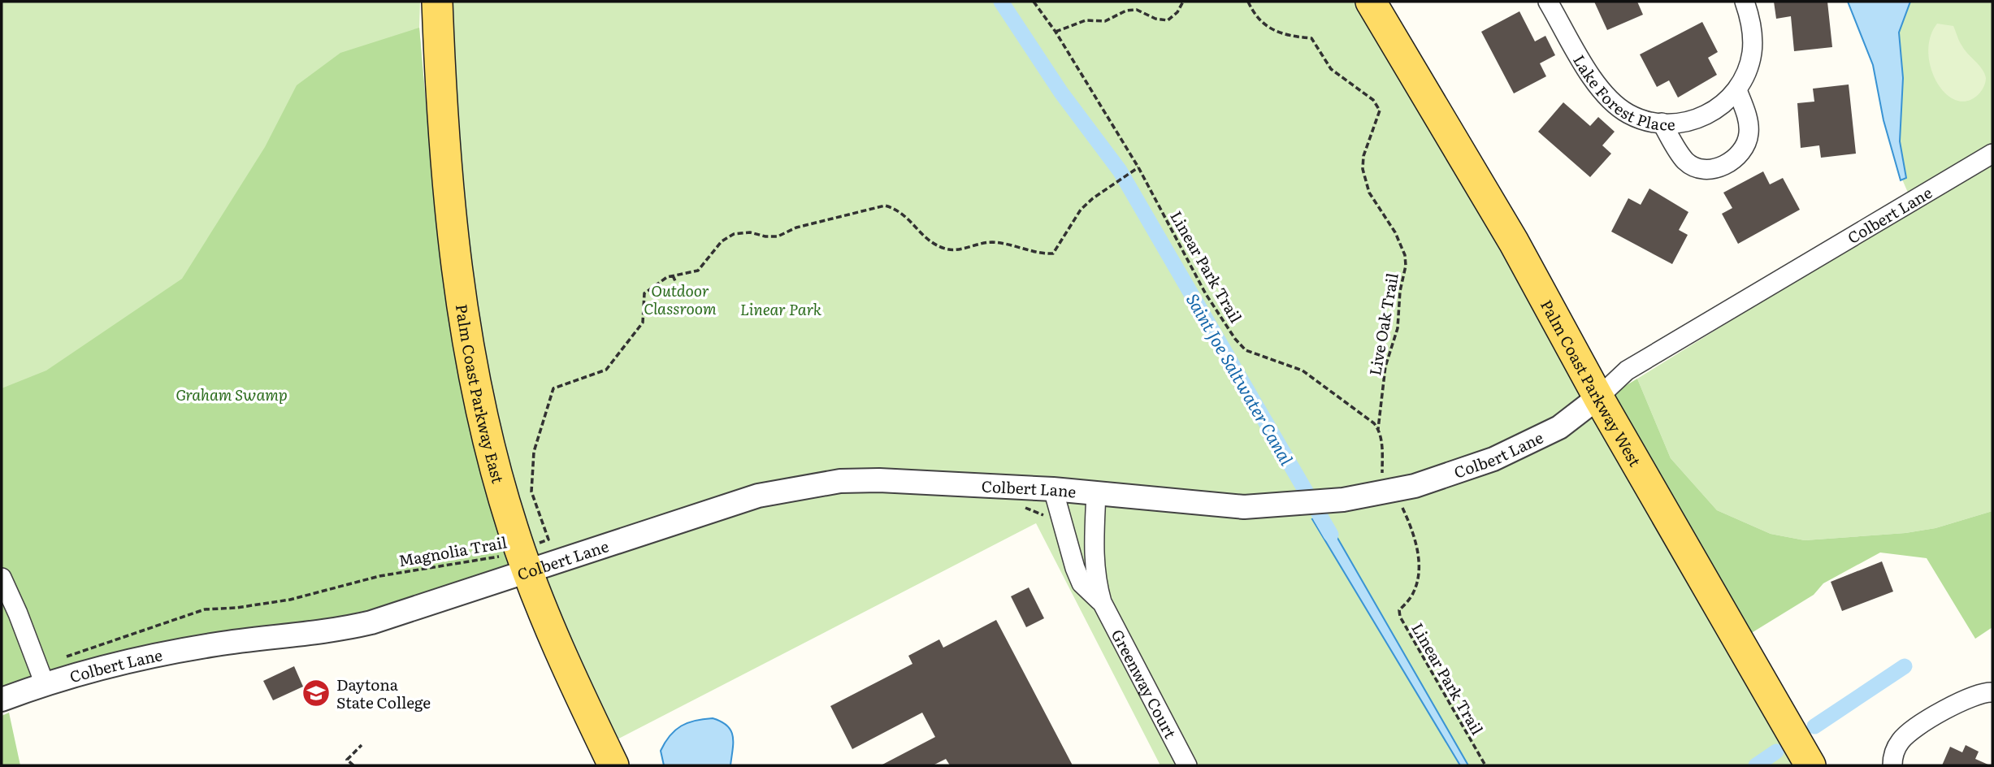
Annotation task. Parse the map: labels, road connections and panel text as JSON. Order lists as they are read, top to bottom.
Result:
{
  "streets": {
    "main road": ["Palm Coast Parkway West", "Palm Coast Parkway East"],
    "street": ["Lake Forest Place", "Colbert Lane", "Greenway Court"],
    "path": ["Linear Park Trail", "Live Oak Trail", "Magnolia Trail"]
  },
  "crossings": [
    ["Colbert Lane", "Linear Park Trail"],
    ["Colbert Lane", "Palm Coast Parkway West"],
    ["Colbert Lane", "Palm Coast Parkway East"],
    ["Colbert Lane", "Magnolia Trail"],
    ["Linear Park Trail", "Live Oak Trail"],
    ["Palm Coast Parkway East", "Magnolia Trail"]
  ],
  "water": ["Saint Joe Saltwater Canal"],
  "parks": ["Outdoor Classroom", "Linear Park", "Graham Swamp"],
  "places": {
    "school or university": ["Daytona State College"]
  }
}
